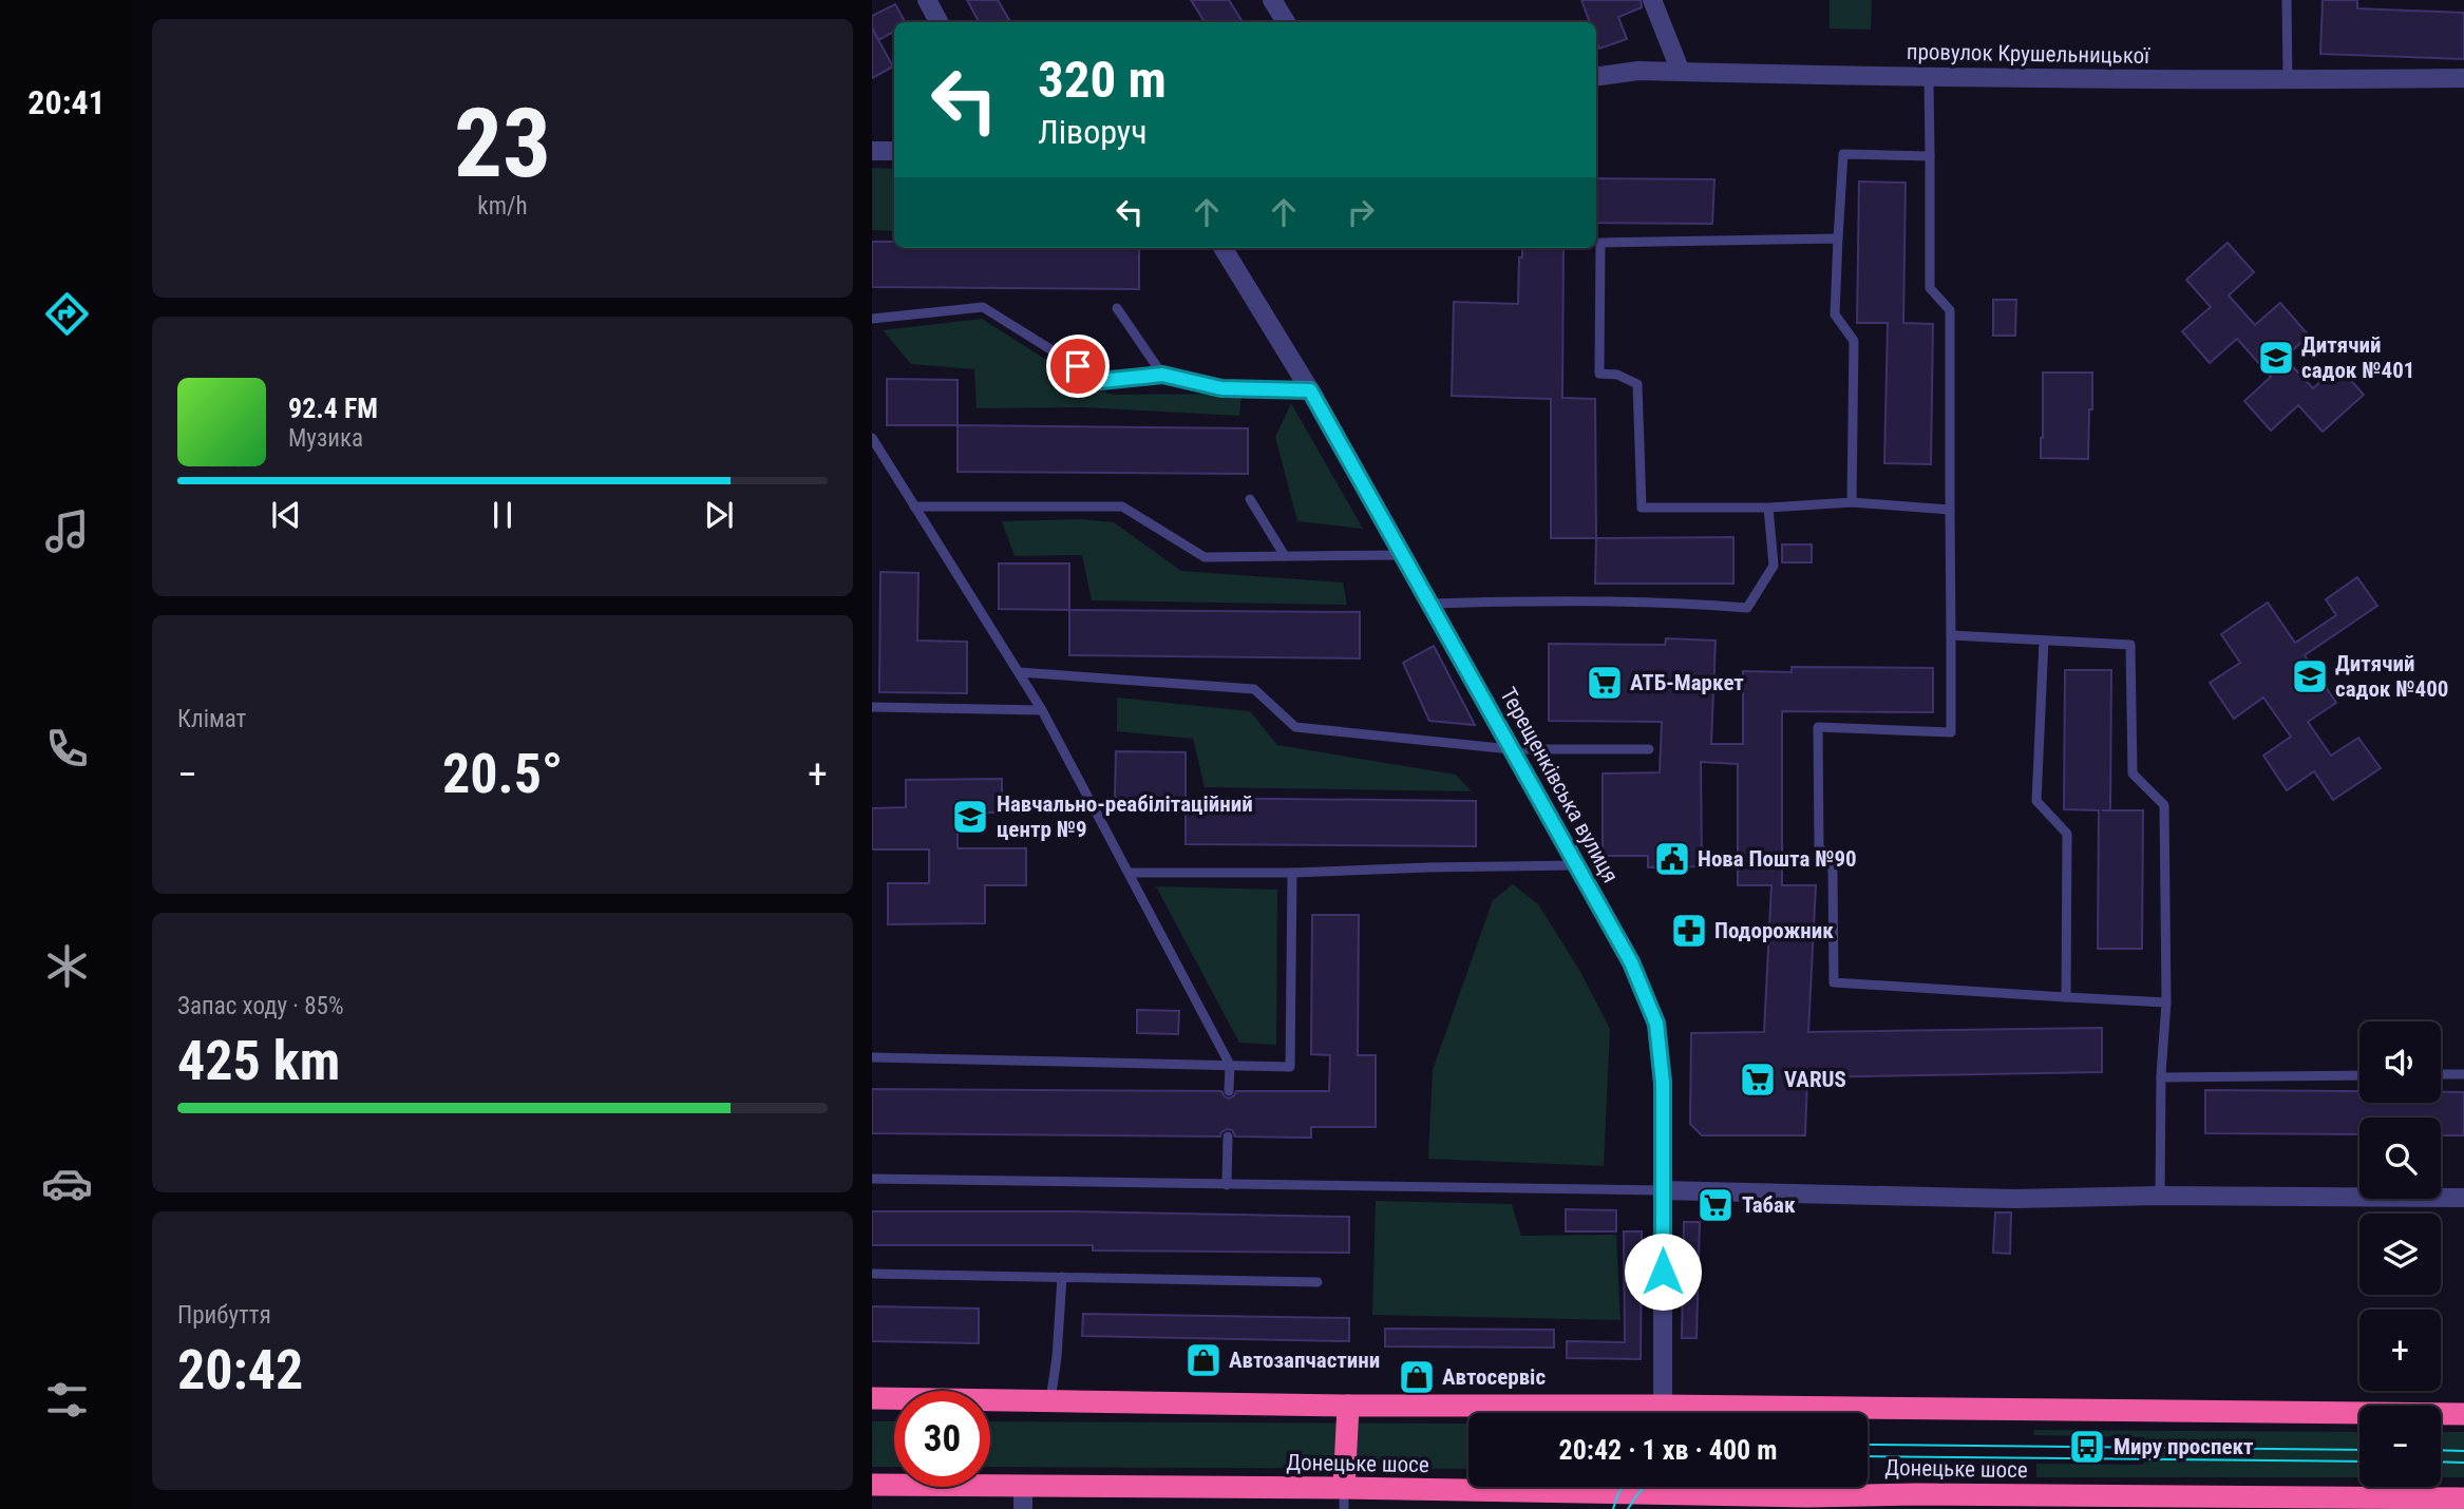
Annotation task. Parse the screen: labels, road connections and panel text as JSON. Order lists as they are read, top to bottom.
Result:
{
  "streets": {
    "highway": ["Донецьке шосе"],
    "street": ["провулок Крушельницької", "Терещенківська вулиця"]
  },
  "places": {
    "school or university": ["Дитячий садок №401", "Дитячий садок №400", "Навчально-реабілітаційний центр №9"],
    "supermarket": ["АТБ-Маркет", "VARUS", "Табак"],
    "public building": ["Нова Пошта №90"],
    "pharmacy": ["Подорожник"],
    "shop": ["Автозапчастини", "Автосервіс"],
    "bus stop": ["Миру проспект"]
  },
  "page": {
    "tabs": "20:41",
    "tile": [
      ["23", "km/h"],
      "Клімат",
      ["Запас ходу · 85%", "425 km"],
      ["Прибуття", "20:42"]
    ],
    "turn": ["320 m", "Ліворуч"],
    "song": ["92.4 FM", "Музика"],
    "heat": ["−", "20.5°", "+"],
    "map_buttons": ["+", "−"],
    "limit": "30",
    "trip": "20:42 · 1 хв · 400 m"
  }
}
